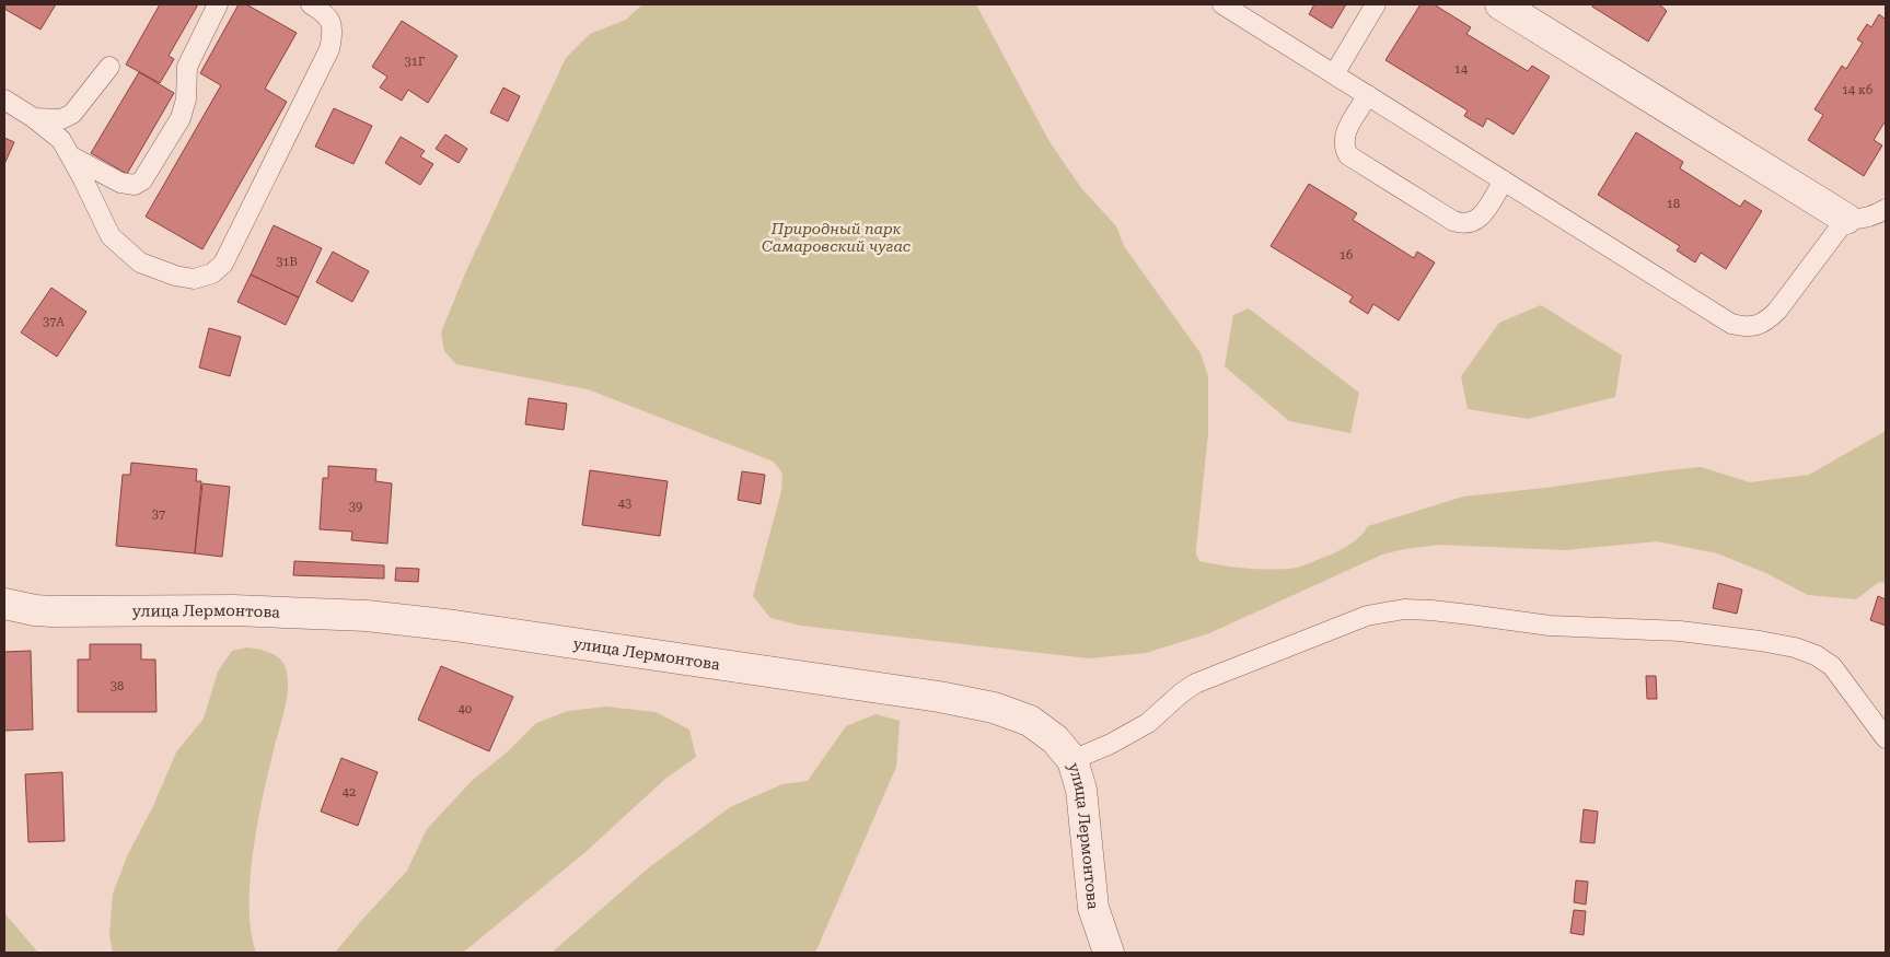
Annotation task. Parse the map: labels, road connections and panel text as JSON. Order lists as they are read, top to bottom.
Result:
{
  "streets": {
    "street": ["улица Лермонтова"]
  },
  "parks": ["Природный парк Самаровский чугас"],
  "house_numbers": [
    "31Г",
    "14",
    "14 к6",
    "18",
    "16",
    "31В",
    "37А",
    "43",
    "39",
    "37",
    "38",
    "40",
    "42"
  ]
}
